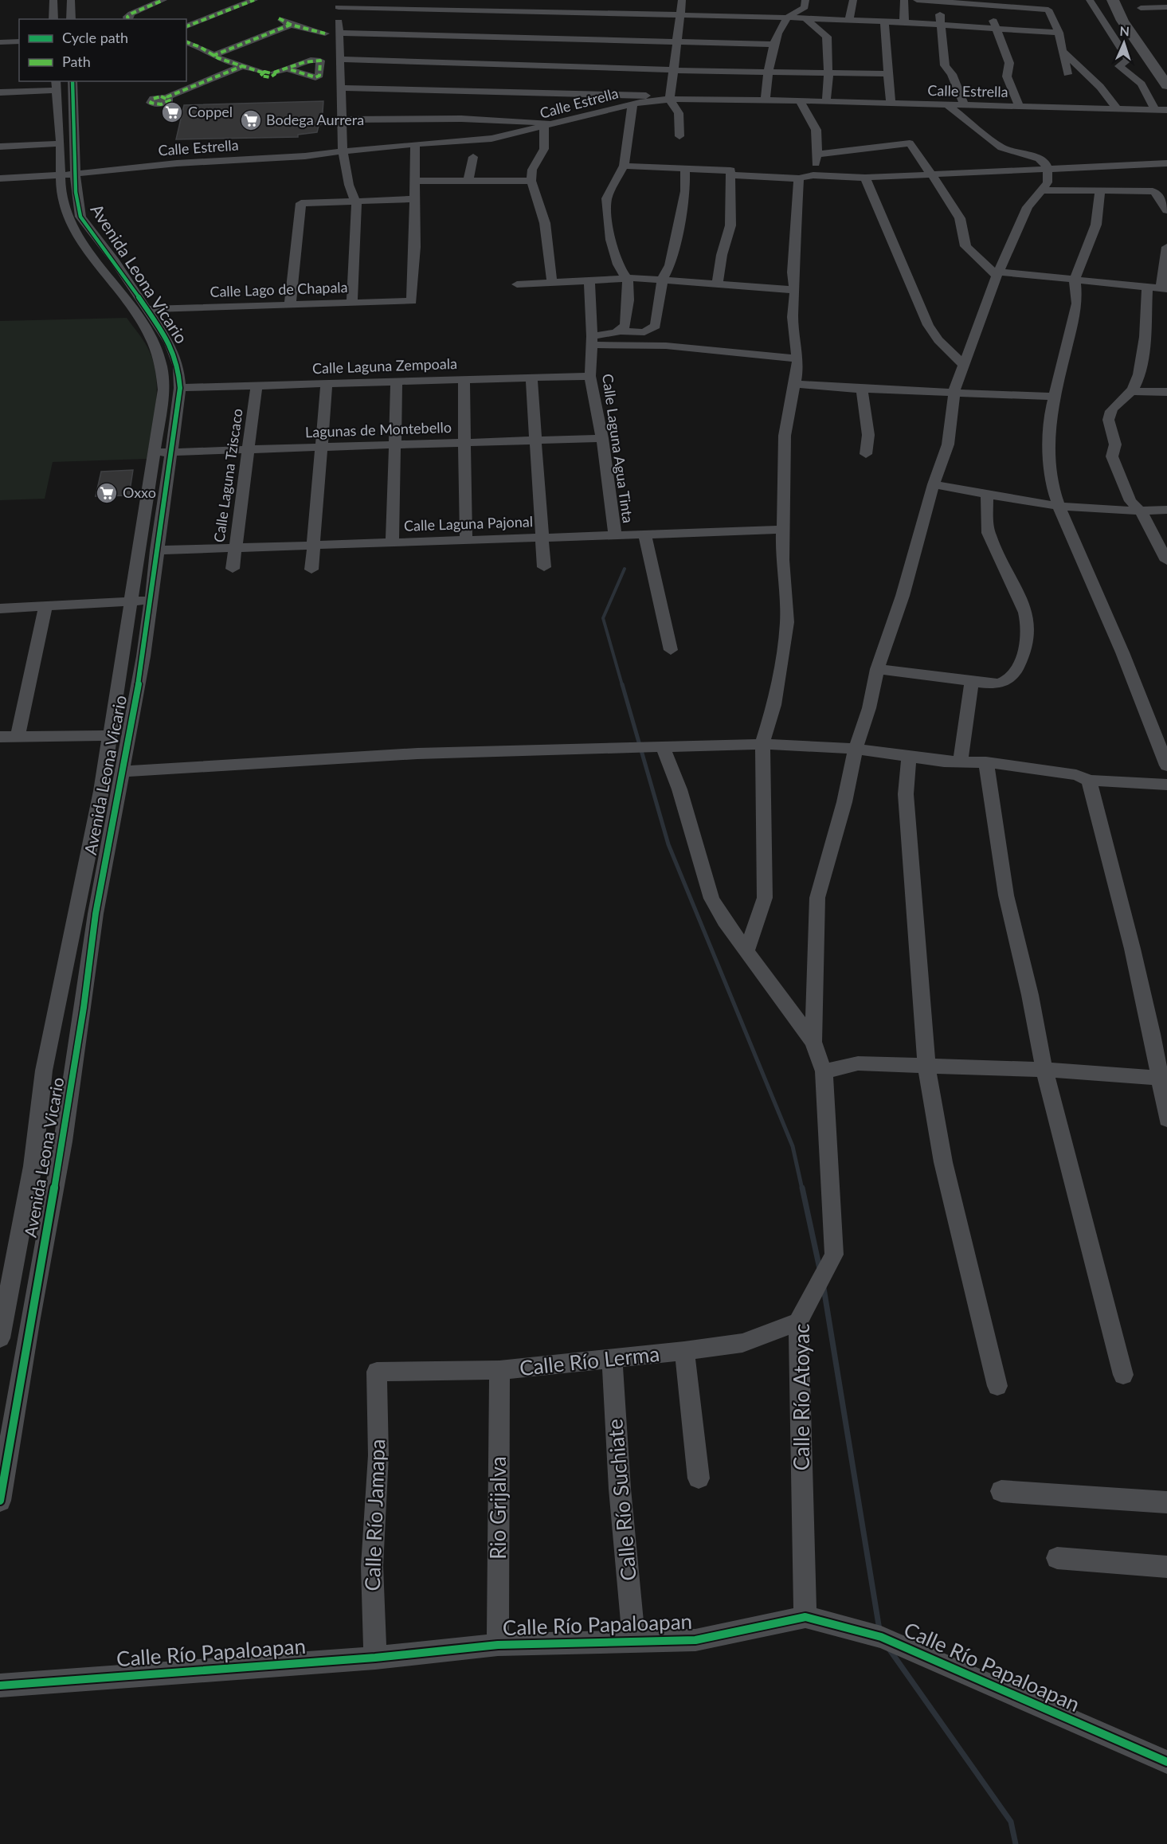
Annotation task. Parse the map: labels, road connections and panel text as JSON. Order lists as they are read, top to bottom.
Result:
{
  "streets": {
    "street": [
      "Calle Estrella",
      "Avenida Leona Vicario",
      "Calle Lago de Chapala",
      "Calle Laguna Zempoala",
      "Lagunas de Montebello",
      "Calle Laguna Agua Tinta",
      "Calle Laguna Tziscaco",
      "Calle Laguna Pajonal",
      "Calle Río Lerma",
      "Calle Río Atoyac",
      "Calle Río Suchiate",
      "Rio Grijalva",
      "Calle Río Jamapa",
      "Calle Río Papaloapan"
    ]
  },
  "crossings": [
    ["Calle Estrella", "Avenida Leona Vicario"],
    ["Avenida Leona Vicario", "Calle Lago de Chapala"],
    ["Avenida Leona Vicario", "Calle Laguna Zempoala"],
    ["Avenida Leona Vicario", "Lagunas de Montebello"],
    ["Avenida Leona Vicario", "Calle Laguna Pajonal"],
    ["Calle Laguna Zempoala", "Calle Laguna Agua Tinta"],
    ["Calle Laguna Zempoala", "Calle Laguna Tziscaco"],
    ["Lagunas de Montebello", "Calle Laguna Agua Tinta"],
    ["Lagunas de Montebello", "Calle Laguna Tziscaco"],
    ["Calle Laguna Agua Tinta", "Calle Laguna Pajonal"],
    ["Calle Laguna Tziscaco", "Calle Laguna Pajonal"],
    ["Calle Río Lerma", "Calle Río Atoyac"],
    ["Calle Río Lerma", "Calle Río Suchiate"],
    ["Calle Río Lerma", "Rio Grijalva"],
    ["Calle Río Lerma", "Calle Río Jamapa"],
    ["Calle Río Atoyac", "Calle Río Papaloapan"],
    ["Calle Río Suchiate", "Calle Río Papaloapan"],
    ["Rio Grijalva", "Calle Río Papaloapan"],
    ["Calle Río Jamapa", "Calle Río Papaloapan"]
  ],
  "places": {
    "supermarket": ["Coppel", "Bodega Aurrera", "Oxxo"]
  },
  "legend": ["Cycle path", "Path"],
  "north": "top"
}
